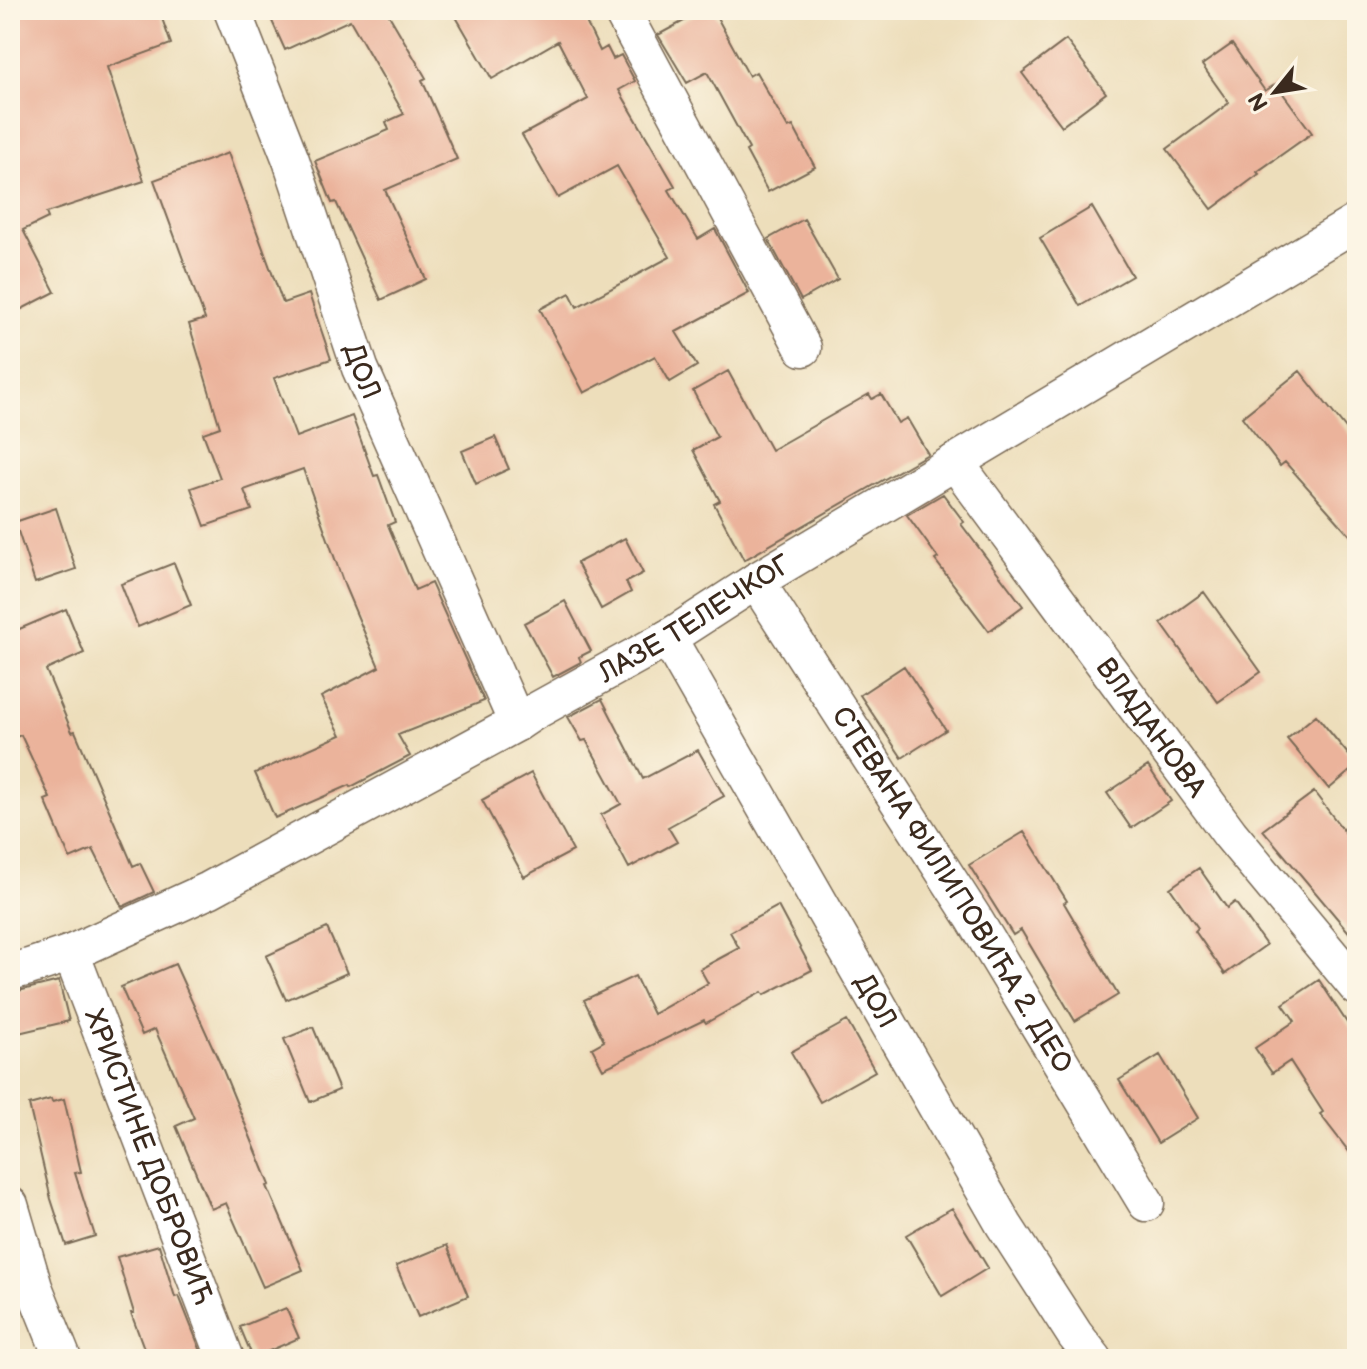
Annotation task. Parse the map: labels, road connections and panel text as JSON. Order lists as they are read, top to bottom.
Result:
{
  "streets": {
    "street": [
      "ДОЛ",
      "ЛАЗЕ ТЕЛЕЧКОГ",
      "ВЛАДАНОВА",
      "СТЕВАНА ФИЛИПОВИЋА 2. ДЕО",
      "ХРИСТИНЕ ДОБРОВИЋ"
    ]
  },
  "crossings": [
    ["ДОЛ", "ЛАЗЕ ТЕЛЕЧКОГ"],
    ["ЛАЗЕ ТЕЛЕЧКОГ", "ВЛАДАНОВА"],
    ["ЛАЗЕ ТЕЛЕЧКОГ", "СТЕВАНА ФИЛИПОВИЋА 2. ДЕО"],
    ["ЛАЗЕ ТЕЛЕЧКОГ", "ХРИСТИНЕ ДОБРОВИЋ"]
  ],
  "north": "bottom left"
}
